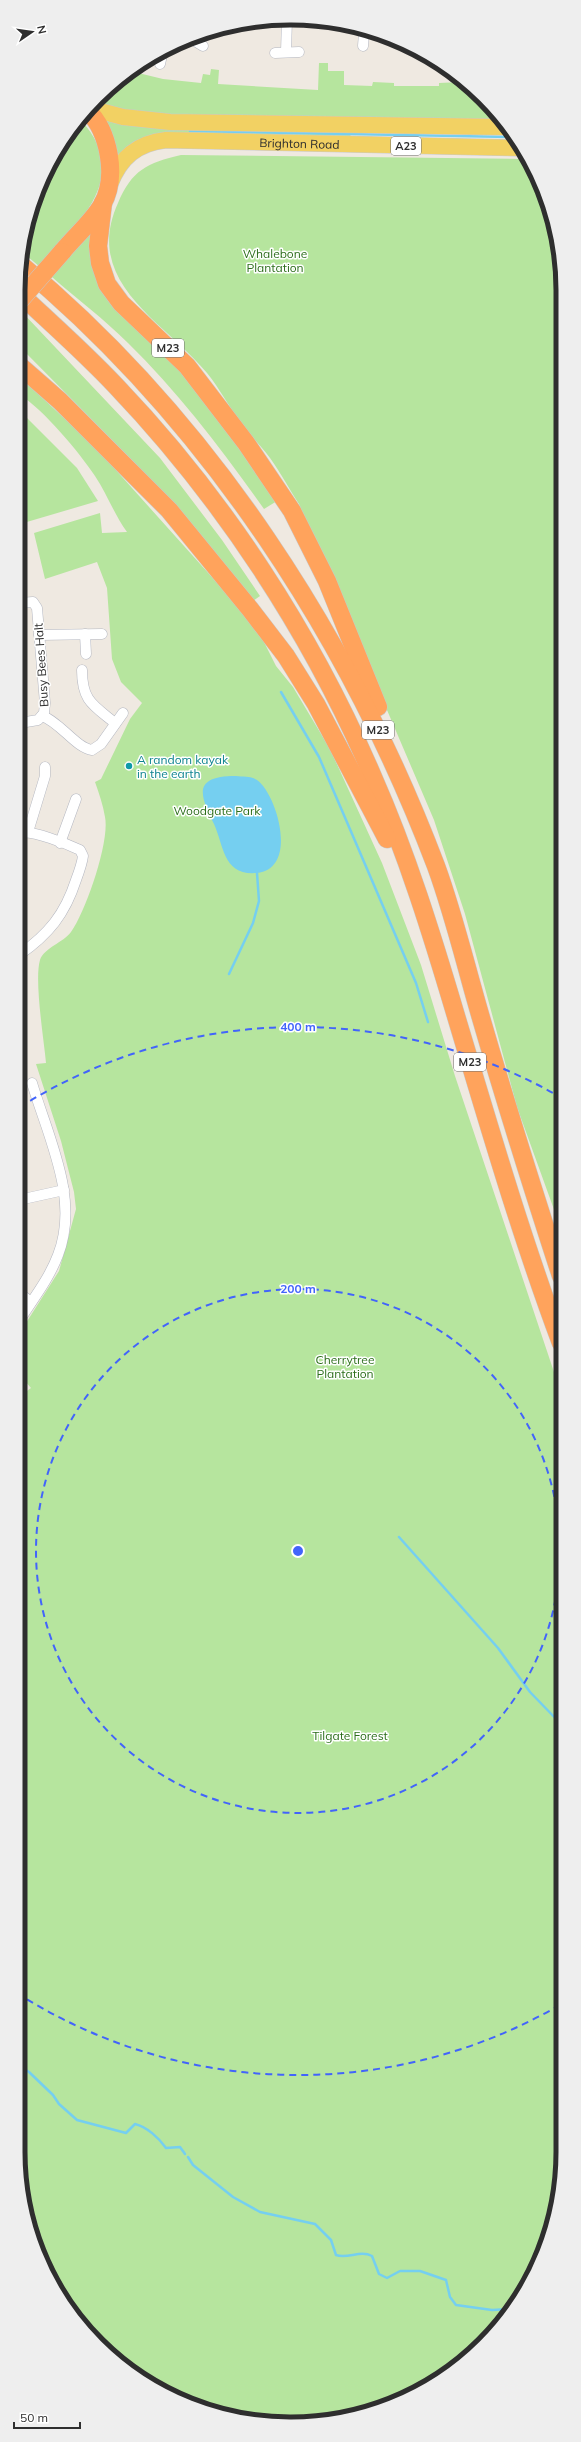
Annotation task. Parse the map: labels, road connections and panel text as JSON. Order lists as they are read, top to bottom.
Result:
{
  "streets": {
    "highway": ["M23"],
    "main road": ["Brighton Road", "A23"],
    "street": ["Busy Bees Halt"]
  },
  "crossings": [
    ["Brighton Road", "M23"]
  ],
  "parks": [
    "Whalebone Plantation",
    "Woodgate Park",
    "Cherrytree Plantation",
    "Tilgate Forest"
  ],
  "places": ["A random kayak in the earth"],
  "scale_bar": "50 m",
  "north": "right",
  "rings": ["400 m", "200 m"]
}
